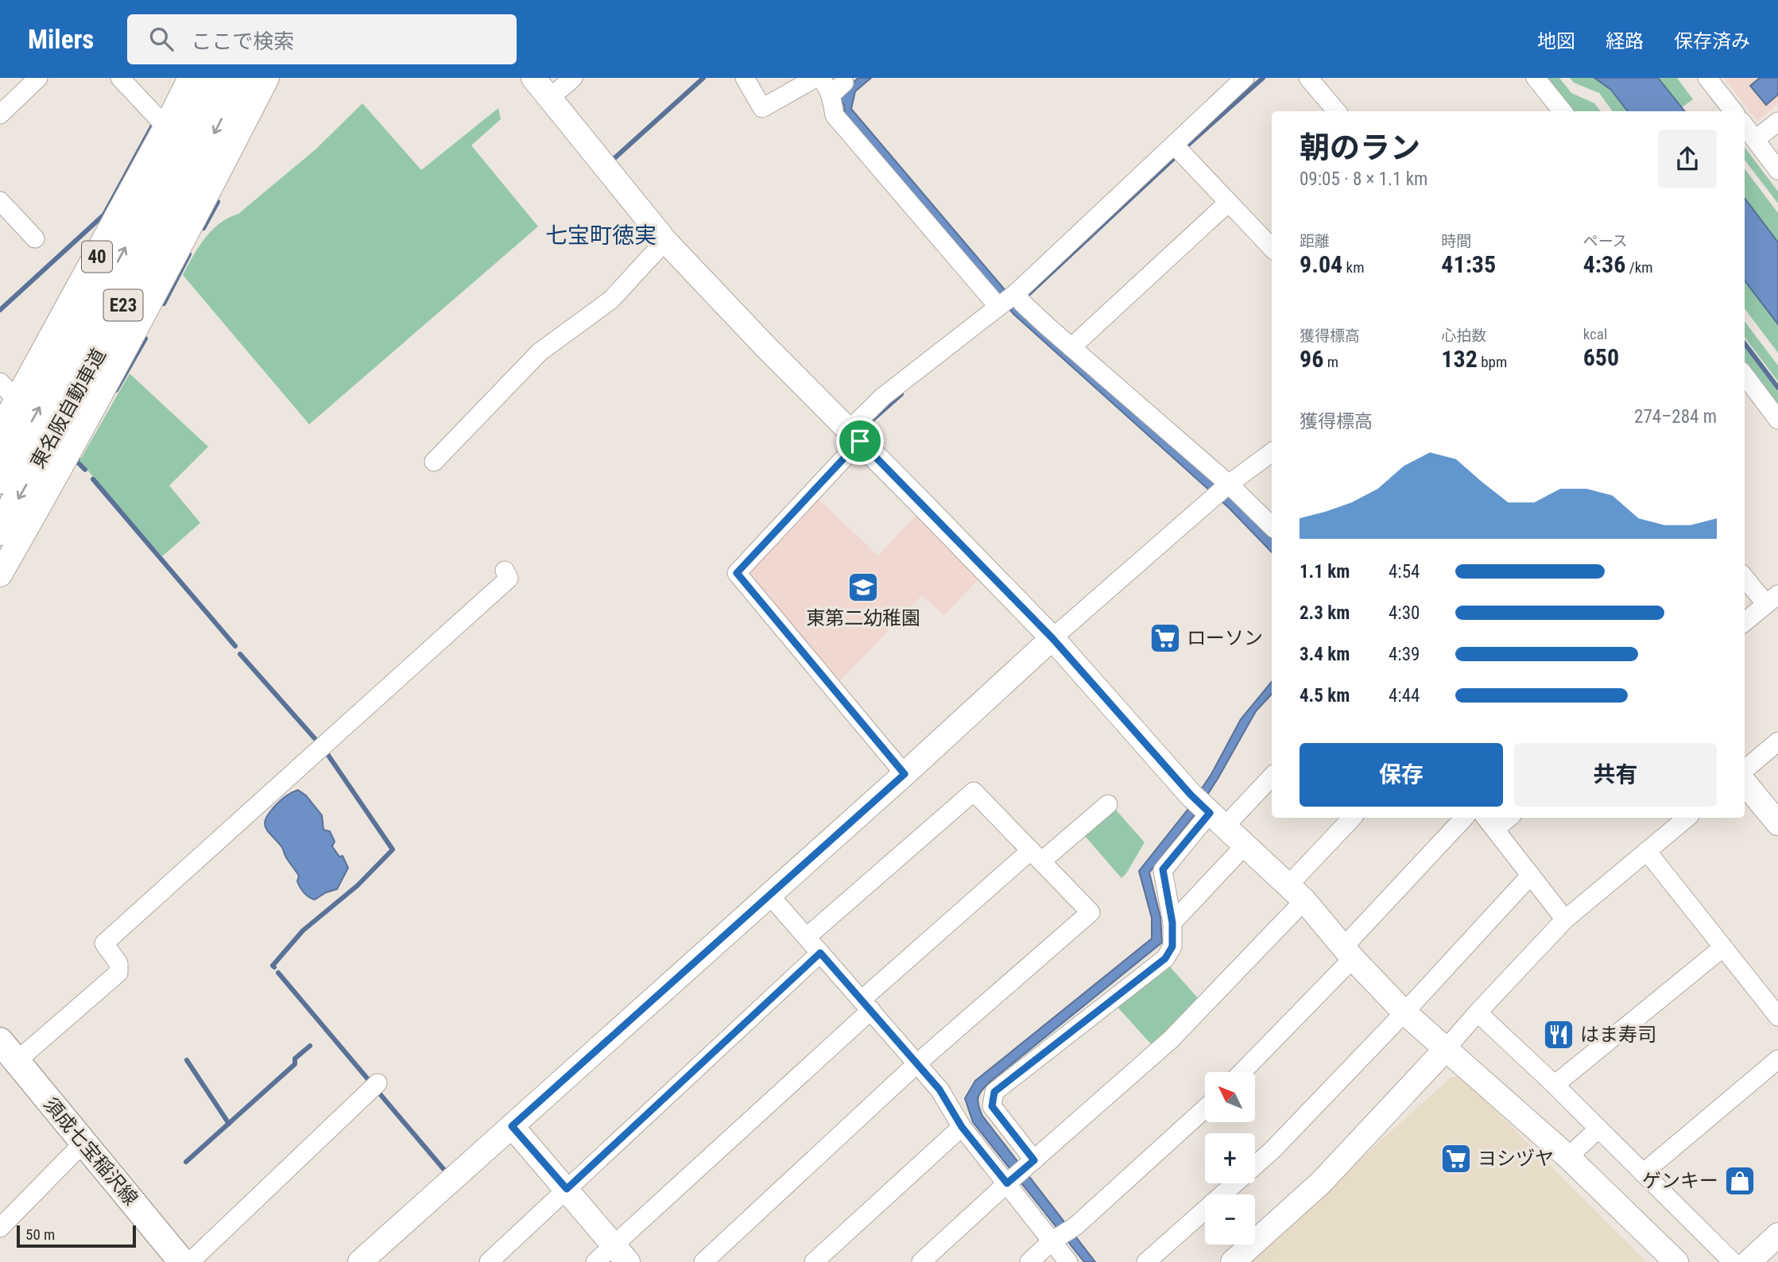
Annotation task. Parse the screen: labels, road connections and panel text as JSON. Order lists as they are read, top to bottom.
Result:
{
  "streets": {
    "highway": ["E23", "東名阪自動車道"],
    "main road": ["40", "須成七宝稲沢線"]
  },
  "districts": ["七宝町徳実"],
  "places": {
    "school or university": ["東第二幼稚園"],
    "supermarket": ["ローソン", "ヨシヅヤ"],
    "restaurant": ["はま寿司"],
    "shop": ["ゲンキー"]
  },
  "scale_bar": "50 m",
  "north": "top left",
  "page": {
    "header": "Milers",
    "search": "ここで検索",
    "nav": ["地図", "経路", "保存済み"],
    "heading": ["朝のラン", "09:05 · 8 × 1.1 km"],
    "stats": [
      ["距離", "9.04 km"],
      ["時間", "41:35"],
      ["ペース", "4:36 /km"],
      ["獲得標高", "96 m"],
      ["心拍数", "132 bpm"],
      ["kcal", "650"]
    ],
    "chart": ["獲得標高", "274–284 m"],
    "list": [
      {
        "name": "1.1 km",
        "note": "4:54"
      },
      {
        "name": "2.3 km",
        "note": "4:30"
      },
      {
        "name": "3.4 km",
        "note": "4:39"
      },
      {
        "name": "4.5 km",
        "note": "4:44"
      }
    ],
    "buttons": ["保存", "共有"],
    "map_buttons": ["+", "−"],
    "scale": "50 m"
  }
}
